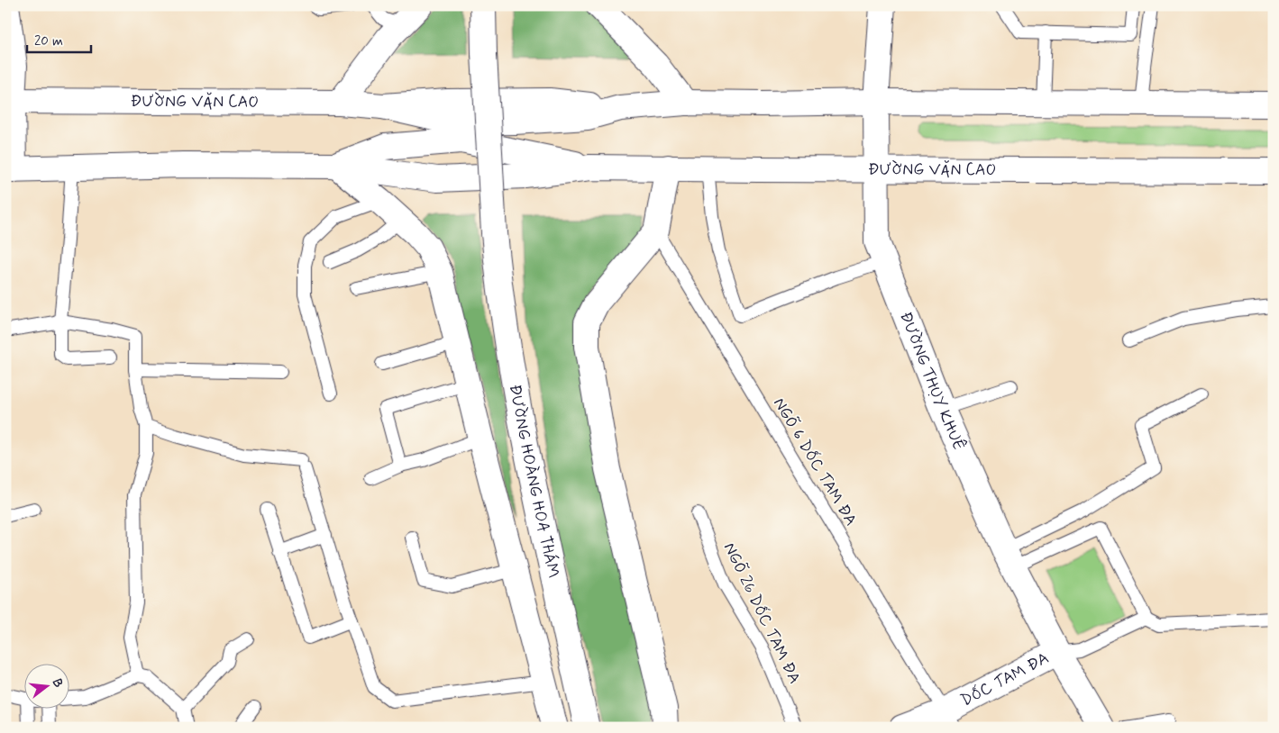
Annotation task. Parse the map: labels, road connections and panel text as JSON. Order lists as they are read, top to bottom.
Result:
{
  "streets": {
    "main road": [
      "ĐƯỜNG VĂN CAO",
      "ĐƯỜNG THỤY KHUÊ",
      "ĐƯỜNG HOÀNG HOA THÁM",
      "DỐC TAM ĐA"
    ],
    "lane": ["NGÕ 6 DỐC TAM ĐA", "NGÕ 26 DỐC TAM ĐA"]
  },
  "crossings": [
    ["ĐƯỜNG VĂN CAO", "ĐƯỜNG THỤY KHUÊ"],
    ["ĐƯỜNG THỤY KHUÊ", "DỐC TAM ĐA"],
    ["NGÕ 6 DỐC TAM ĐA", "DỐC TAM ĐA"]
  ],
  "scale_bar": "20 m",
  "north": "right"
}
